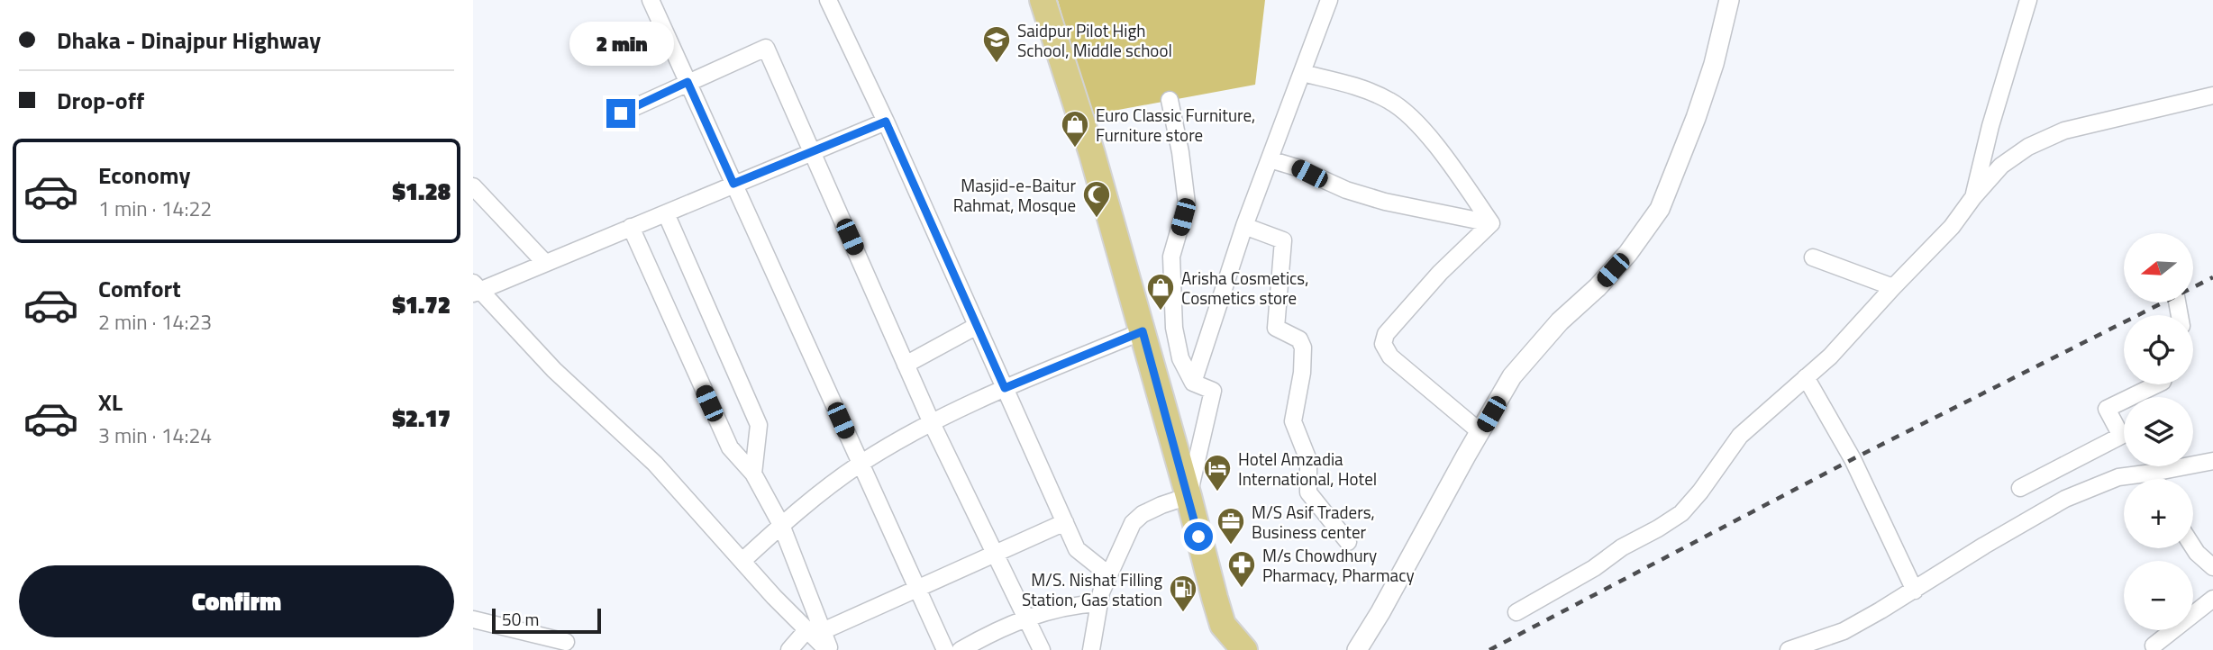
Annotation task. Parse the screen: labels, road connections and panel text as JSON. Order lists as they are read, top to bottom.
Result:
{
  "places": {
    "school or university": ["Saidpur Pilot High School, Middle school"],
    "shop": ["Euro Classic Furniture, Furniture store", "Arisha Cosmetics, Cosmetics store"],
    "mosque": ["Masjid-e-Baitur Rahmat, Mosque"],
    "hotel": ["Hotel Amzadia International, Hotel"],
    "office": ["M/S Asif Traders, Business center"],
    "pharmacy": ["M/s Chowdhury Pharmacy, Pharmacy"],
    "fuel station": ["M/S. Nishat Filling Station, Gas station"]
  },
  "scale_bar": "50 m",
  "north": "left",
  "page": {
    "banner": ["Dhaka - Dinajpur Highway", "Drop-off"],
    "bubble": "2 min",
    "list": [
      {
        "name": "Economy",
        "note": "1 min · 14:22",
        "value": "$1.28"
      },
      {
        "name": "Comfort",
        "note": "2 min · 14:23",
        "value": "$1.72"
      },
      {
        "name": "XL",
        "note": "3 min · 14:24",
        "value": "$2.17"
      }
    ],
    "map_buttons": ["+", "−"],
    "buttons": "Confirm",
    "scale": "50 m"
  }
}
